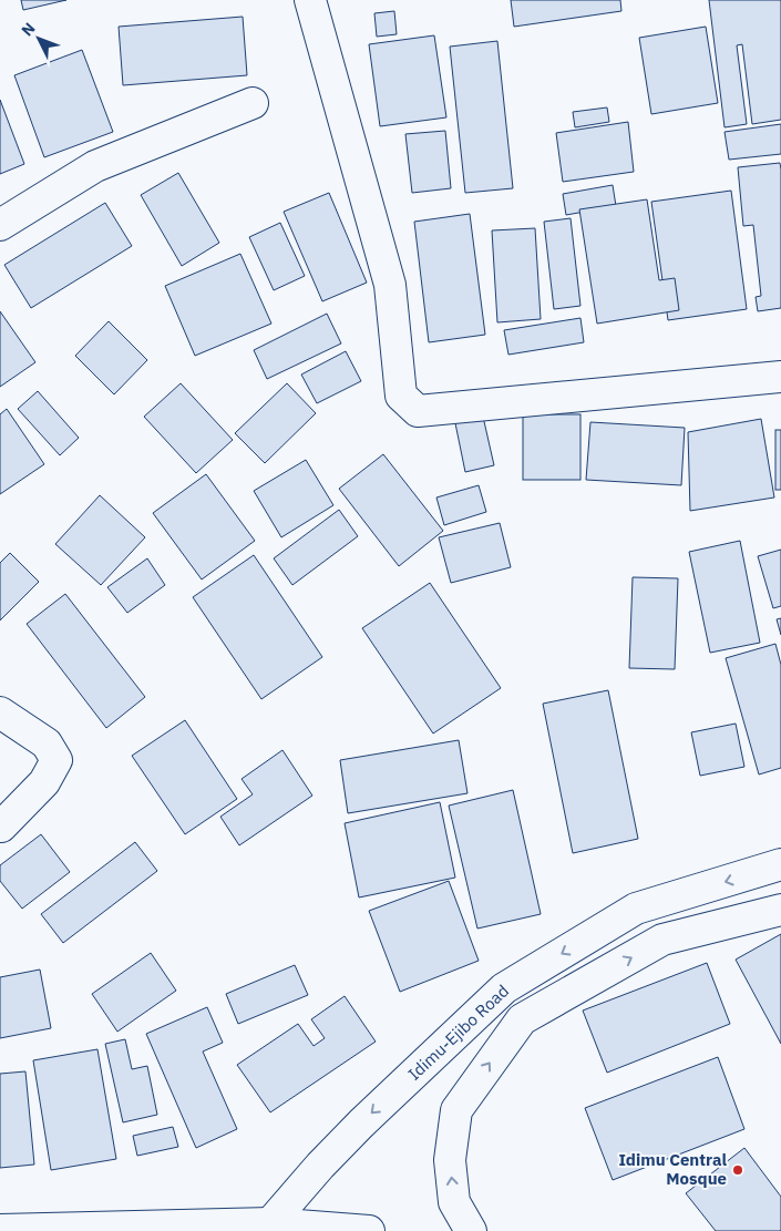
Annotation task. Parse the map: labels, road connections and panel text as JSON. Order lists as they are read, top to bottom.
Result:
{
  "streets": {
    "main road": ["Idimu-Ejibo Road"]
  },
  "places": ["Idimu Central Mosque"],
  "north": "top left"
}
